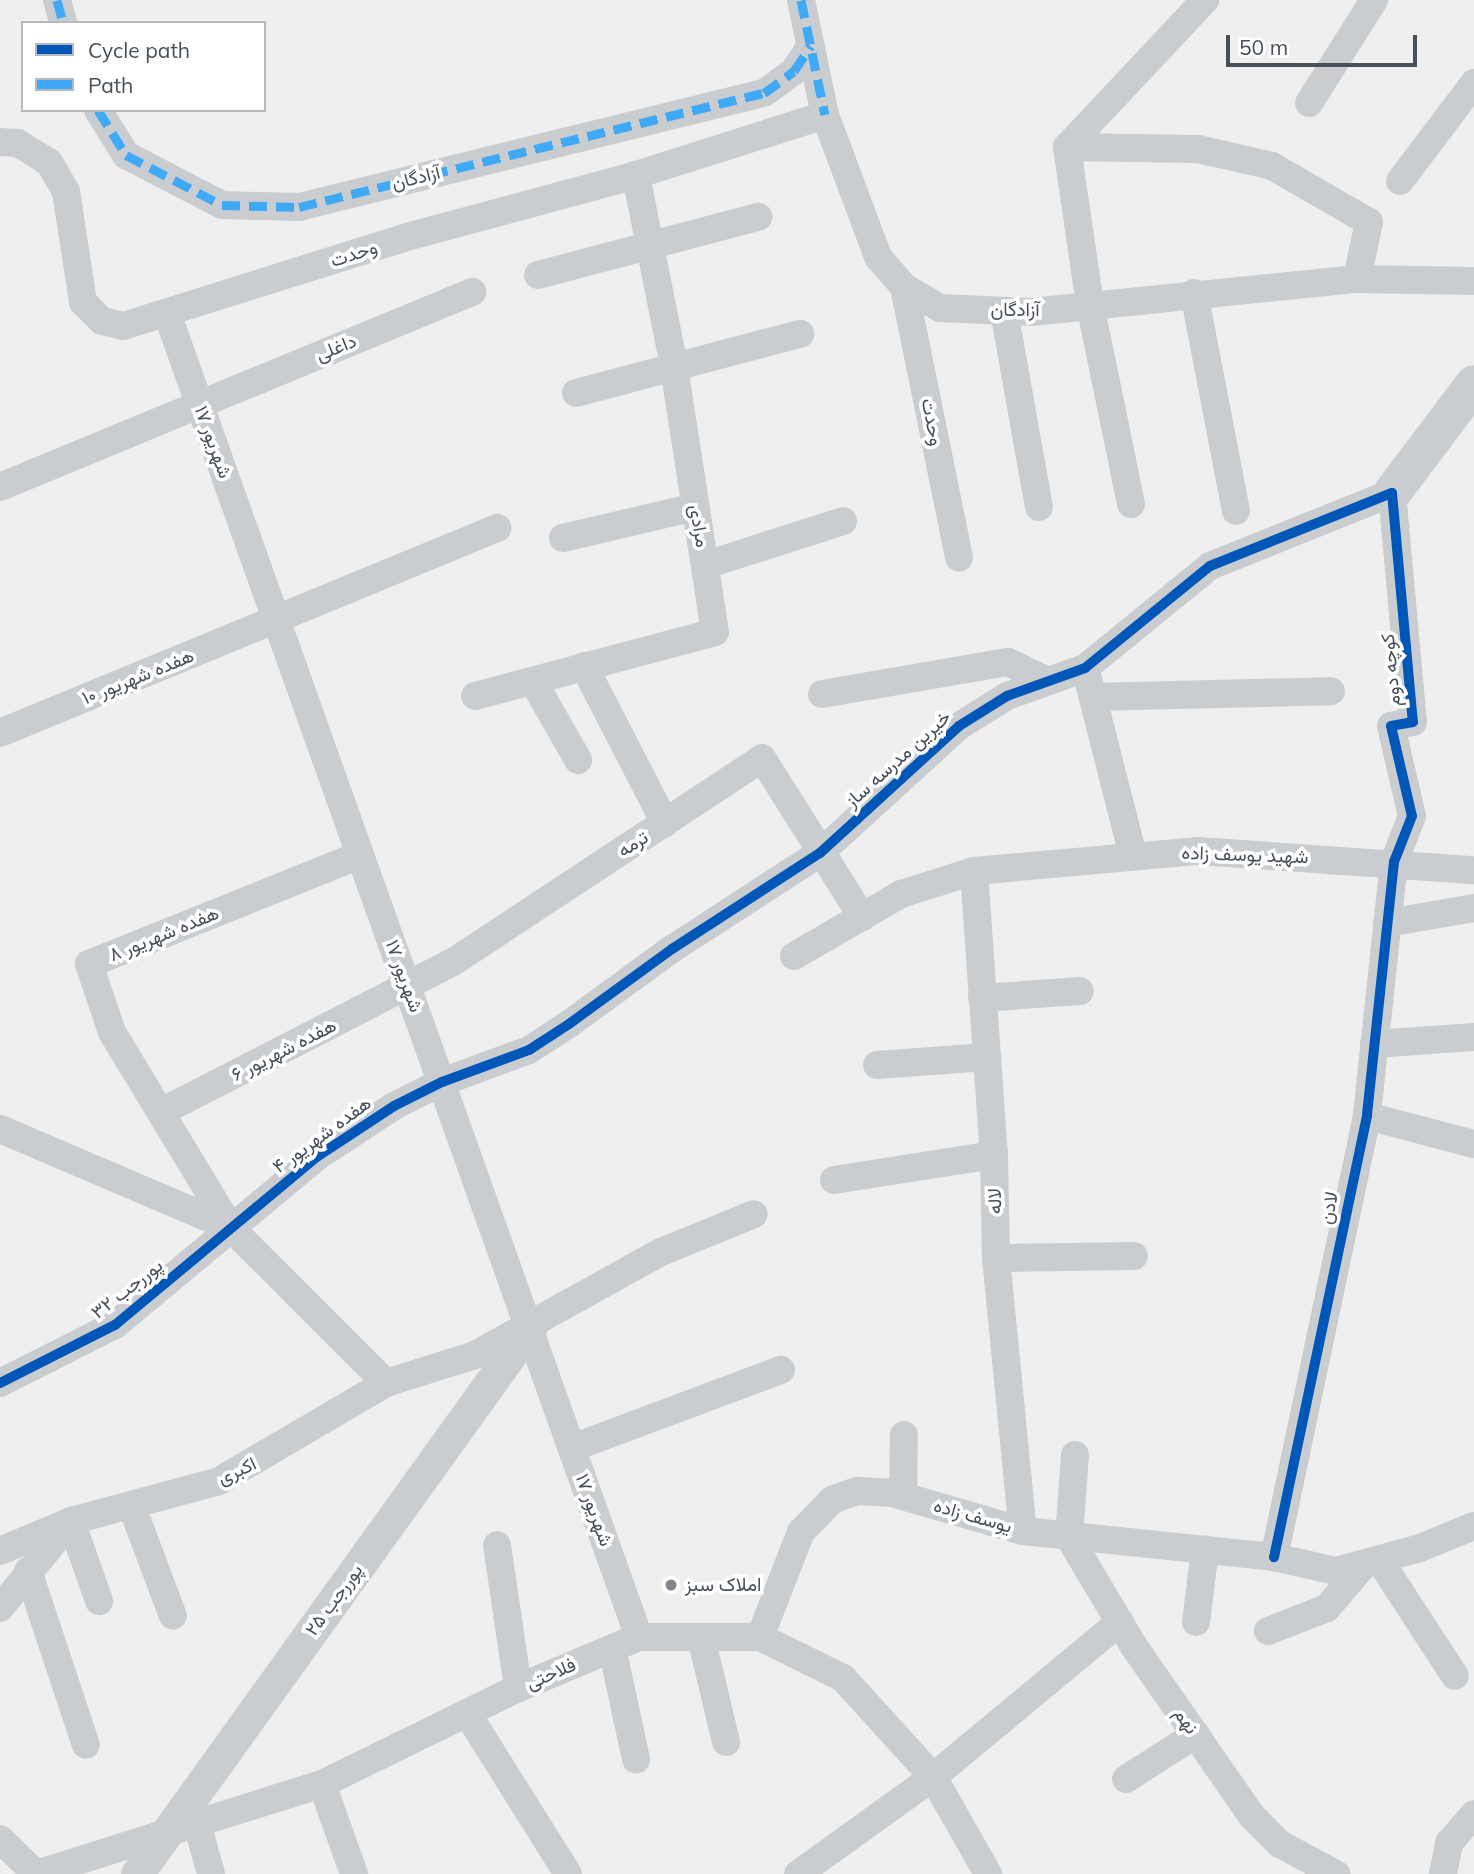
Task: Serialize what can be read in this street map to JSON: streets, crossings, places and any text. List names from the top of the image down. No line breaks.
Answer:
{"streets":{"main road":["خیرین مدرسه ساز"],"street":["آزادگان","وحدت","داغلی","۱۷ شهریور","مرادی","کوچه دوم","هفده شهریور ۱۰","ترمه","شهید یوسف زاده","هفده شهریور ۸","هفده شهریور ۶","هفده شهریور ۴","لاله","لادن","پوررجب ۳۲","اکبری","یوسف زاده","پوررجب ۲۵","فلاحتی","نهم"]},"crossings":[["آزادگان","وحدت"],["وحدت","۱۷ شهریور"],["وحدت","مرادی"],["داغلی","۱۷ شهریور"],["۱۷ شهریور","هفده شهریور ۱۰"],["۱۷ شهریور","خیرین مدرسه ساز"],["۱۷ شهریور","ترمه"],["۱۷ شهریور","هفده شهریور ۸"],["۱۷ شهریور","هفده شهریور ۶"],["۱۷ شهریور","هفده شهریور ۴"],["۱۷ شهریور","اکبری"],["۱۷ شهریور","پوررجب ۲۵"],["۱۷ شهریور","فلاحتی"],["کوچه دوم","خیرین مدرسه ساز"],["کوچه دوم","شهید یوسف زاده"],["کوچه دوم","لادن"],["خیرین مدرسه ساز","ترمه"],["خیرین مدرسه ساز","هفده شهریور ۴"],["ترمه","هفده شهریور ۶"],["شهید یوسف زاده","لاله"],["شهید یوسف زاده","لادن"],["هفده شهریور ۸","هفده شهریور ۶"],["هفده شهریور ۸","هفده شهریور ۴"],["هفده شهریور ۸","پوررجب ۳۲"],["هفده شهریور ۴","پوررجب ۳۲"],["لاله","یوسف زاده"],["لادن","یوسف زاده"],["اکبری","پوررجب ۲۵"],["یوسف زاده","فلاحتی"],["یوسف زاده","نهم"],["پوررجب ۲۵","فلاحتی"]],"places":["املاک سبز"],"legend":["Cycle path","Path"],"scale_bar":"50 m"}
